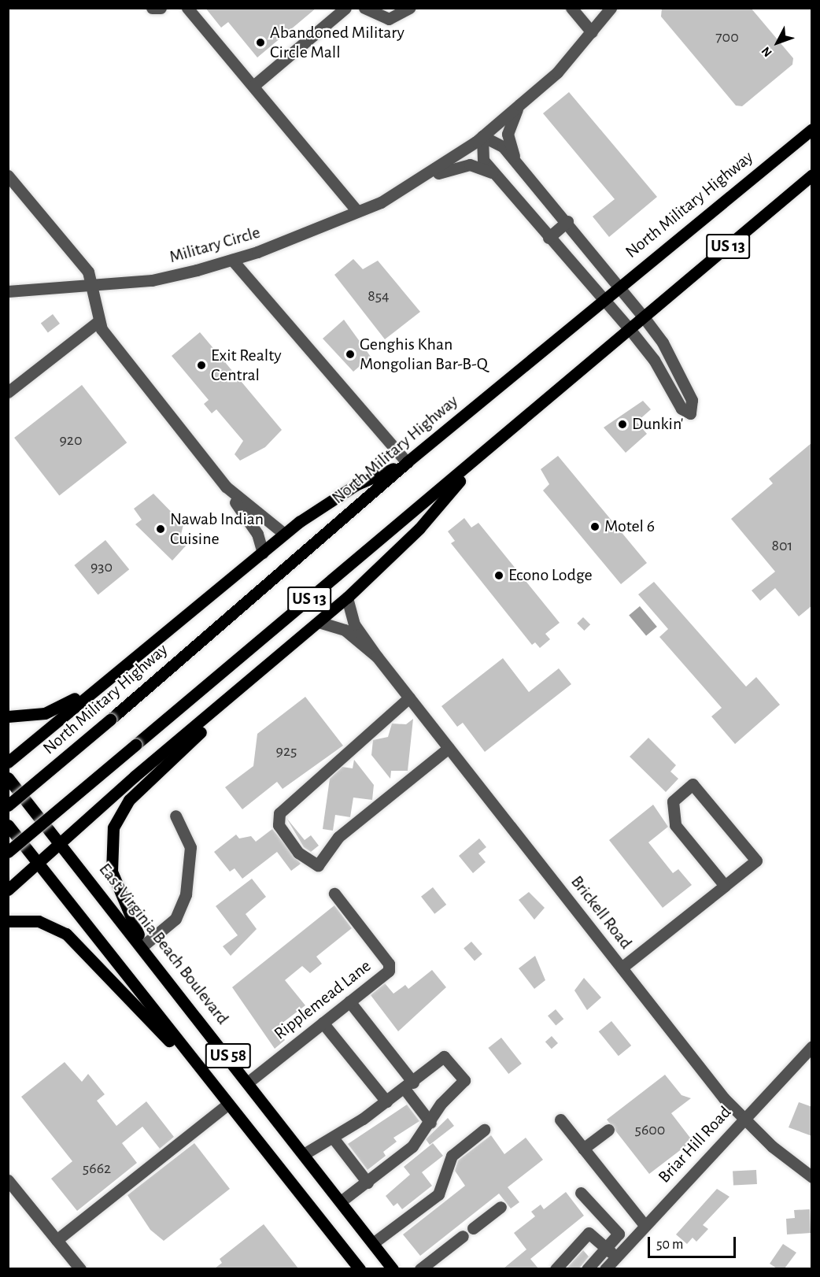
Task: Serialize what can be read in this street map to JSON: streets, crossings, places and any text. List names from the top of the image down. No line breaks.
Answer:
{"streets":{"main road":["North Military Highway","US 13","East Virginia Beach Boulevard","US 58"],"street":["Military Circle","Brickell Road","Ripplemead Lane","Briar Hill Road"]},"crossings":[["North Military Highway","Military Circle"],["Military Circle","US 13"],["Brickell Road","Briar Hill Road"],["East Virginia Beach Boulevard","Ripplemead Lane"]],"places":["Abandoned Military Circle Mall","Genghis Khan Mongolian Bar-B-Q","Exit Realty Central","Dunkin'","Motel 6","Nawab Indian Cuisine","Econo Lodge"],"house_numbers":["700","854","920","801","930","925","5600","5662"],"scale_bar":"50 m","north":"bottom left"}
